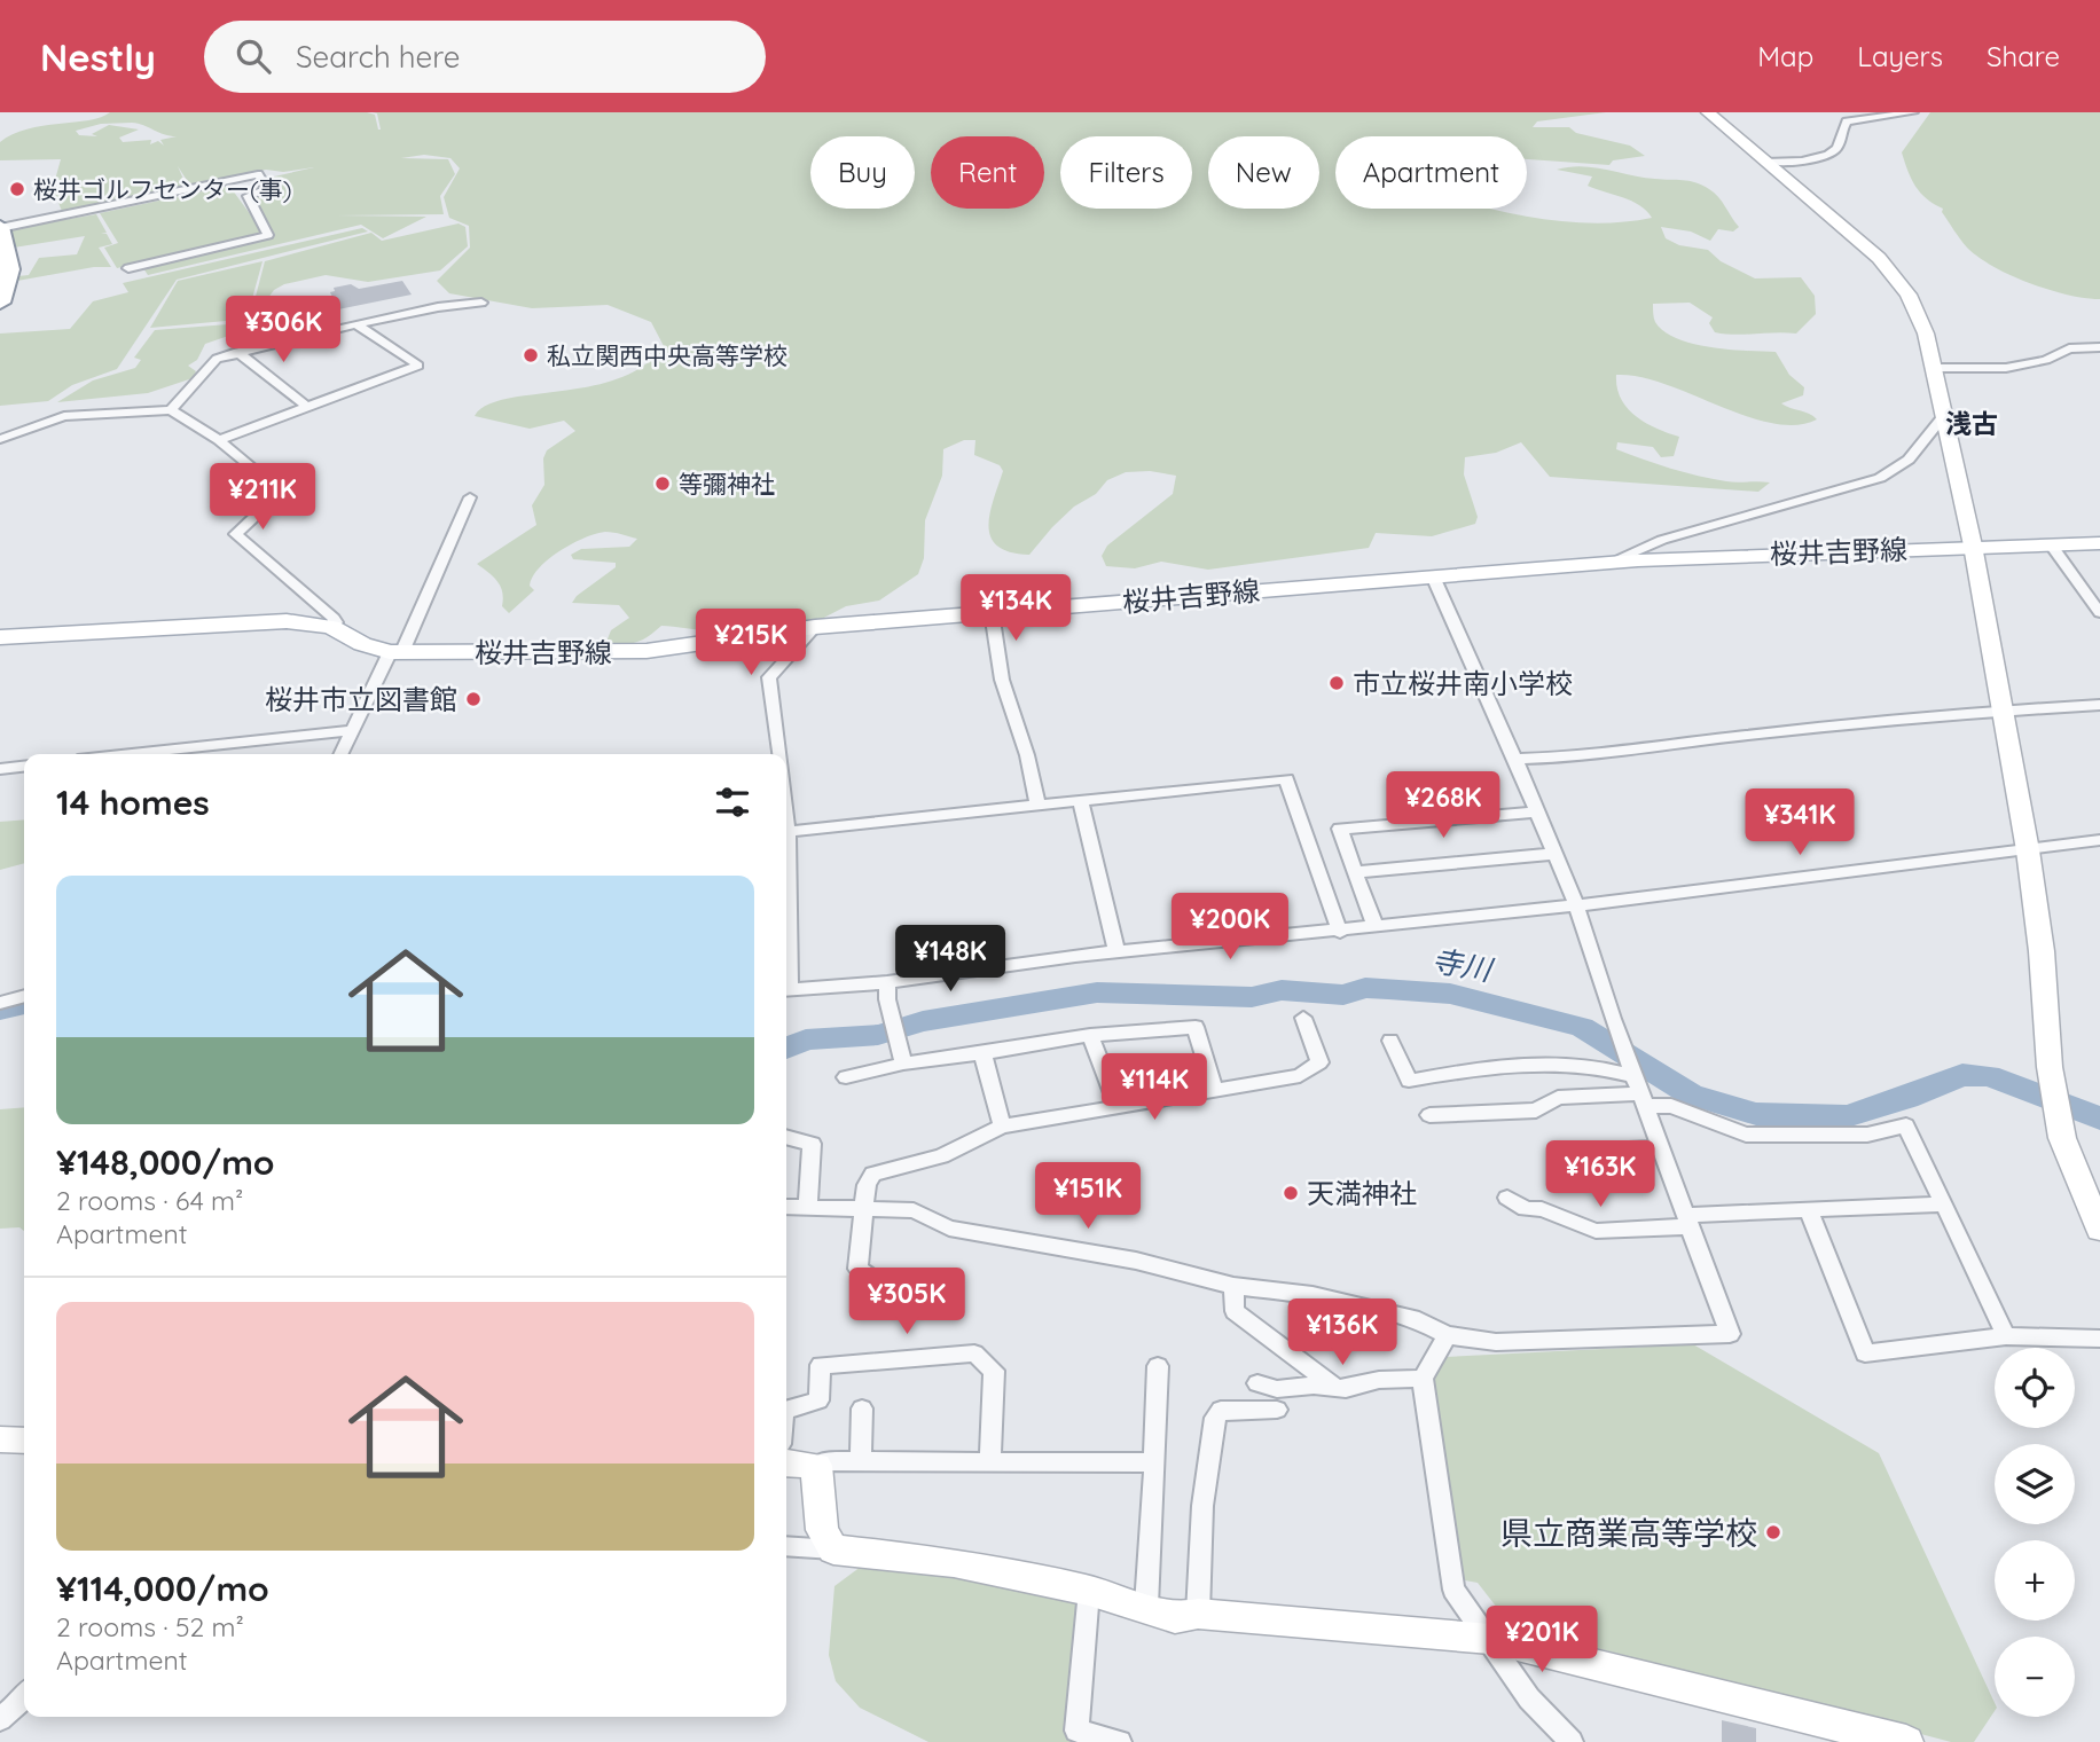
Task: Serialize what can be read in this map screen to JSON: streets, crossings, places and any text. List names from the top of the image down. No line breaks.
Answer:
{"streets":{"main road":["桜井吉野線"]},"districts":["浅古"],"water":["寺川"],"places":["桜井ゴルフセンター(事)","私立関西中央高等学校","等彌神社","市立桜井南小学校","桜井市立図書館","天満神社","県立商業高等学校"],"page":{"header":"Nestly","search":"Search here","nav":["Map","Layers","Share"],"chip":["Buy","Rent","Filters","New","Apartment"],"price":["¥306K","¥211K","¥134K","¥215K","¥268K","¥341K","¥200K","¥148K","¥114K","¥163K","¥151K","¥305K","¥136K","¥201K"],"heading":"14 homes","list":[{"name":"¥148,000/mo","note":"2 rooms · 64 m² · Apartment"},{"name":"¥114,000/mo","note":"2 rooms · 52 m² · Apartment"}],"map_buttons":["+","−"]}}
